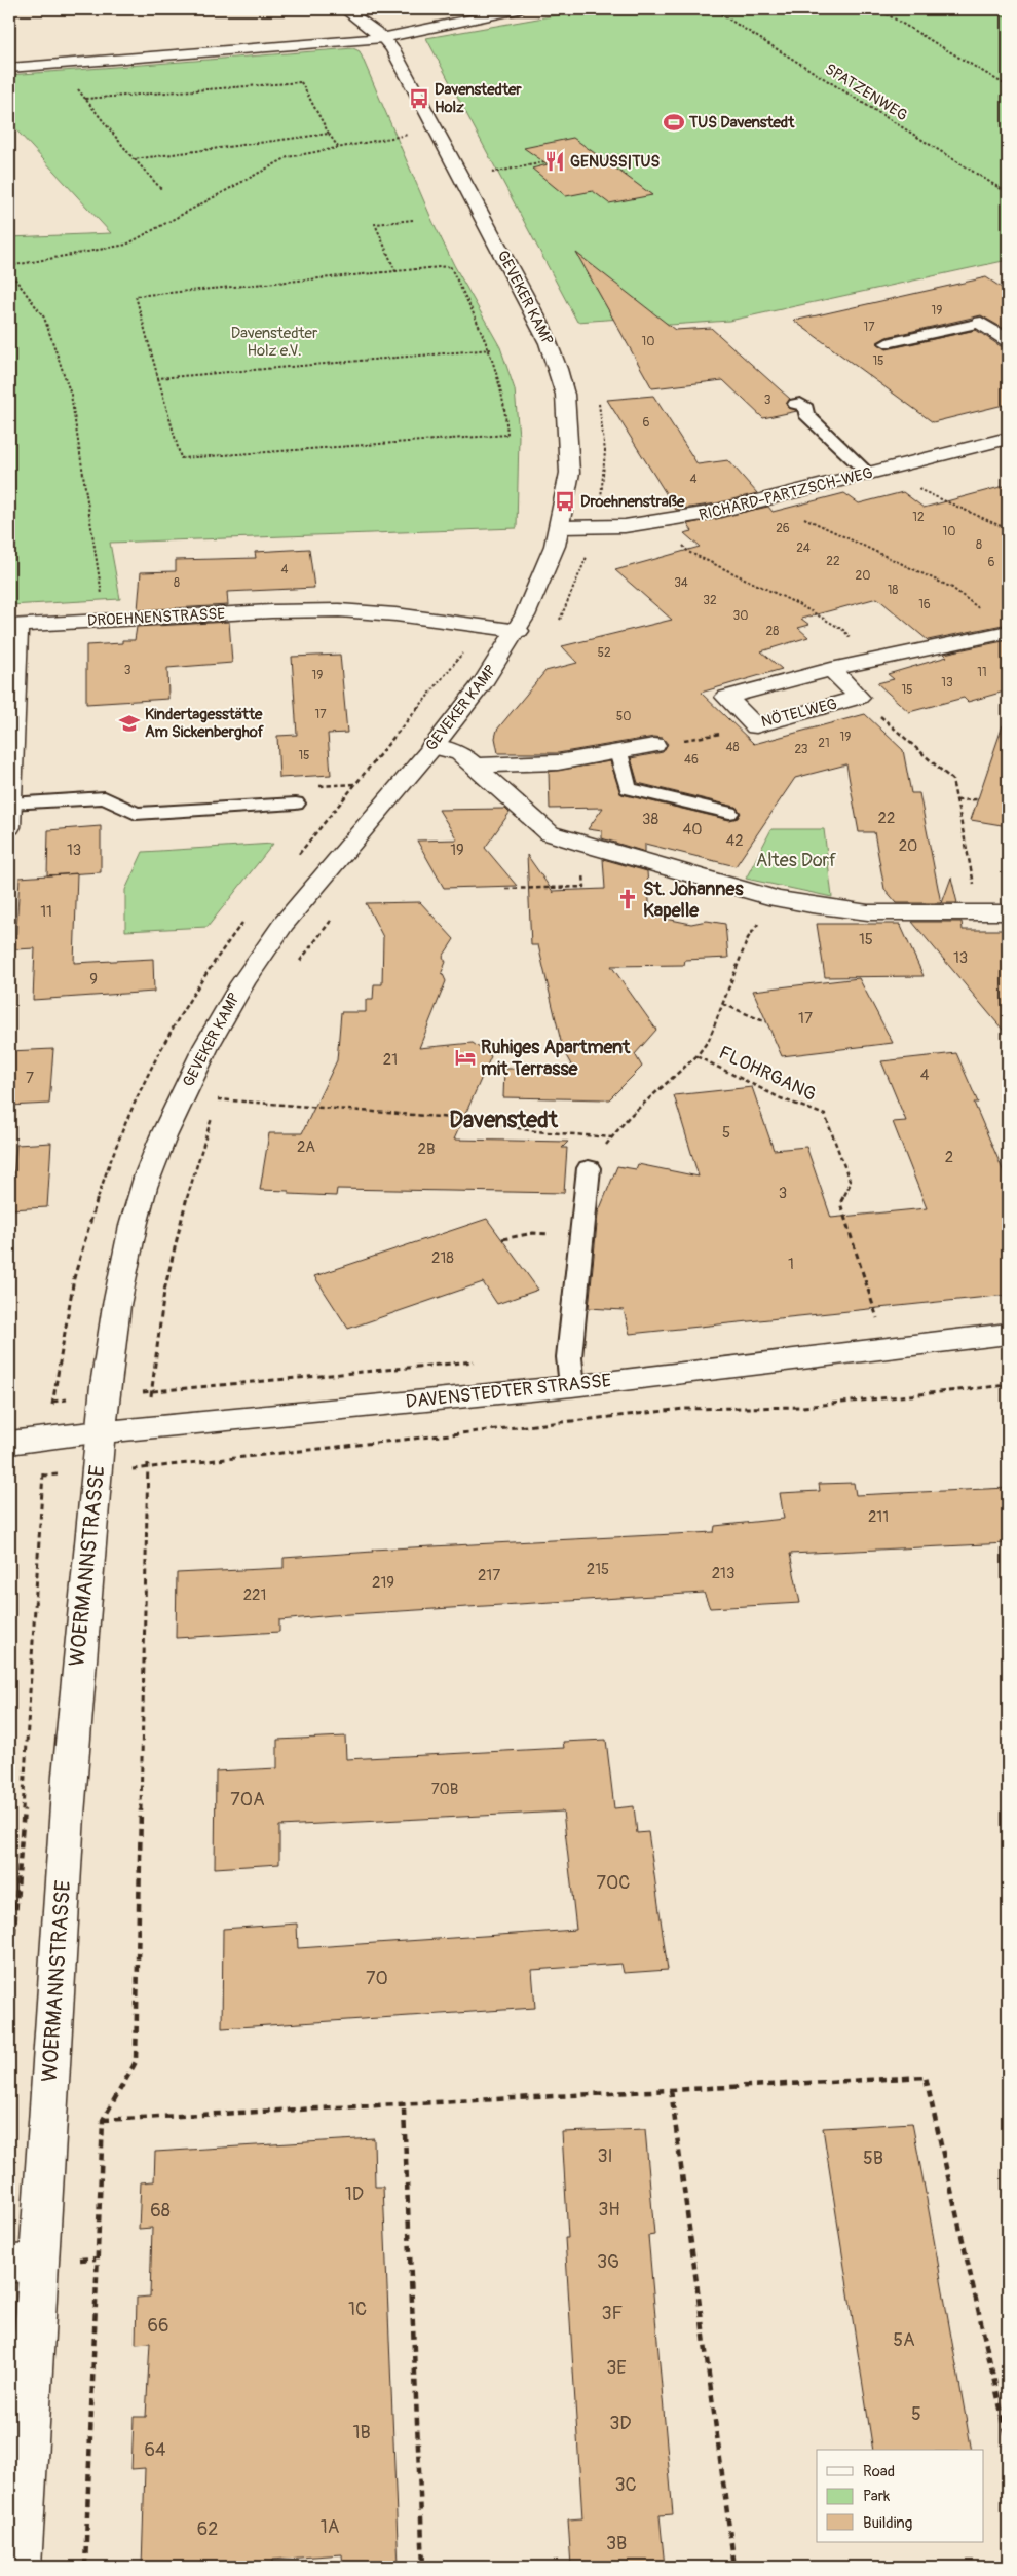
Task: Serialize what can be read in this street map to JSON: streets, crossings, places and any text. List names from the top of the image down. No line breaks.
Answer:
{"streets":{"street":["GEVEKER KAMP","RICHARD-PARTZSCH-WEG","DROEHNENSTRASSE","NÖTELWEG","DAVENSTEDTER STRASSE","WOERMANNSTRASSE"],"path":["SPATZENWEG","FLOHRGANG"]},"crossings":[["GEVEKER KAMP","RICHARD-PARTZSCH-WEG"],["GEVEKER KAMP","DROEHNENSTRASSE"],["GEVEKER KAMP","WOERMANNSTRASSE"],["DAVENSTEDTER STRASSE","WOERMANNSTRASSE"]],"districts":["Davenstedt"],"parks":["Davenstedter Holz e.V.","Altes Dorf"],"places":{"bus stop":["Davenstedter Holz","Droehnenstraße"],"sports":["TUS Davenstedt"],"restaurant":["GENUSS|TUS"],"school or university":["Kindertagesstätte Am Sickenberghof"],"church":["St. Johannes Kapelle"],"hotel":["Ruhiges Apartment mit Terrasse"]},"house_numbers":["19","17","10","15","3","6","4","12","26","10","8","24","22","6","4","20","8","34","18","32","16","30","28","52","3","11","19","13","15","17","50","19","21","48","23","15","46","22","38","40","42","20","13","19","11","15","13","9","17","21","4","7","5","2A","2B","2","3","218","1","211","215","213","217","219","221","70B","70A","70C","70","3I","5B","1D","3H","68","3G","1C","3F","66","5A","3E","5","3D","1B","64","3C","1A","62","3B"],"legend":["Road","Park","Building"]}
